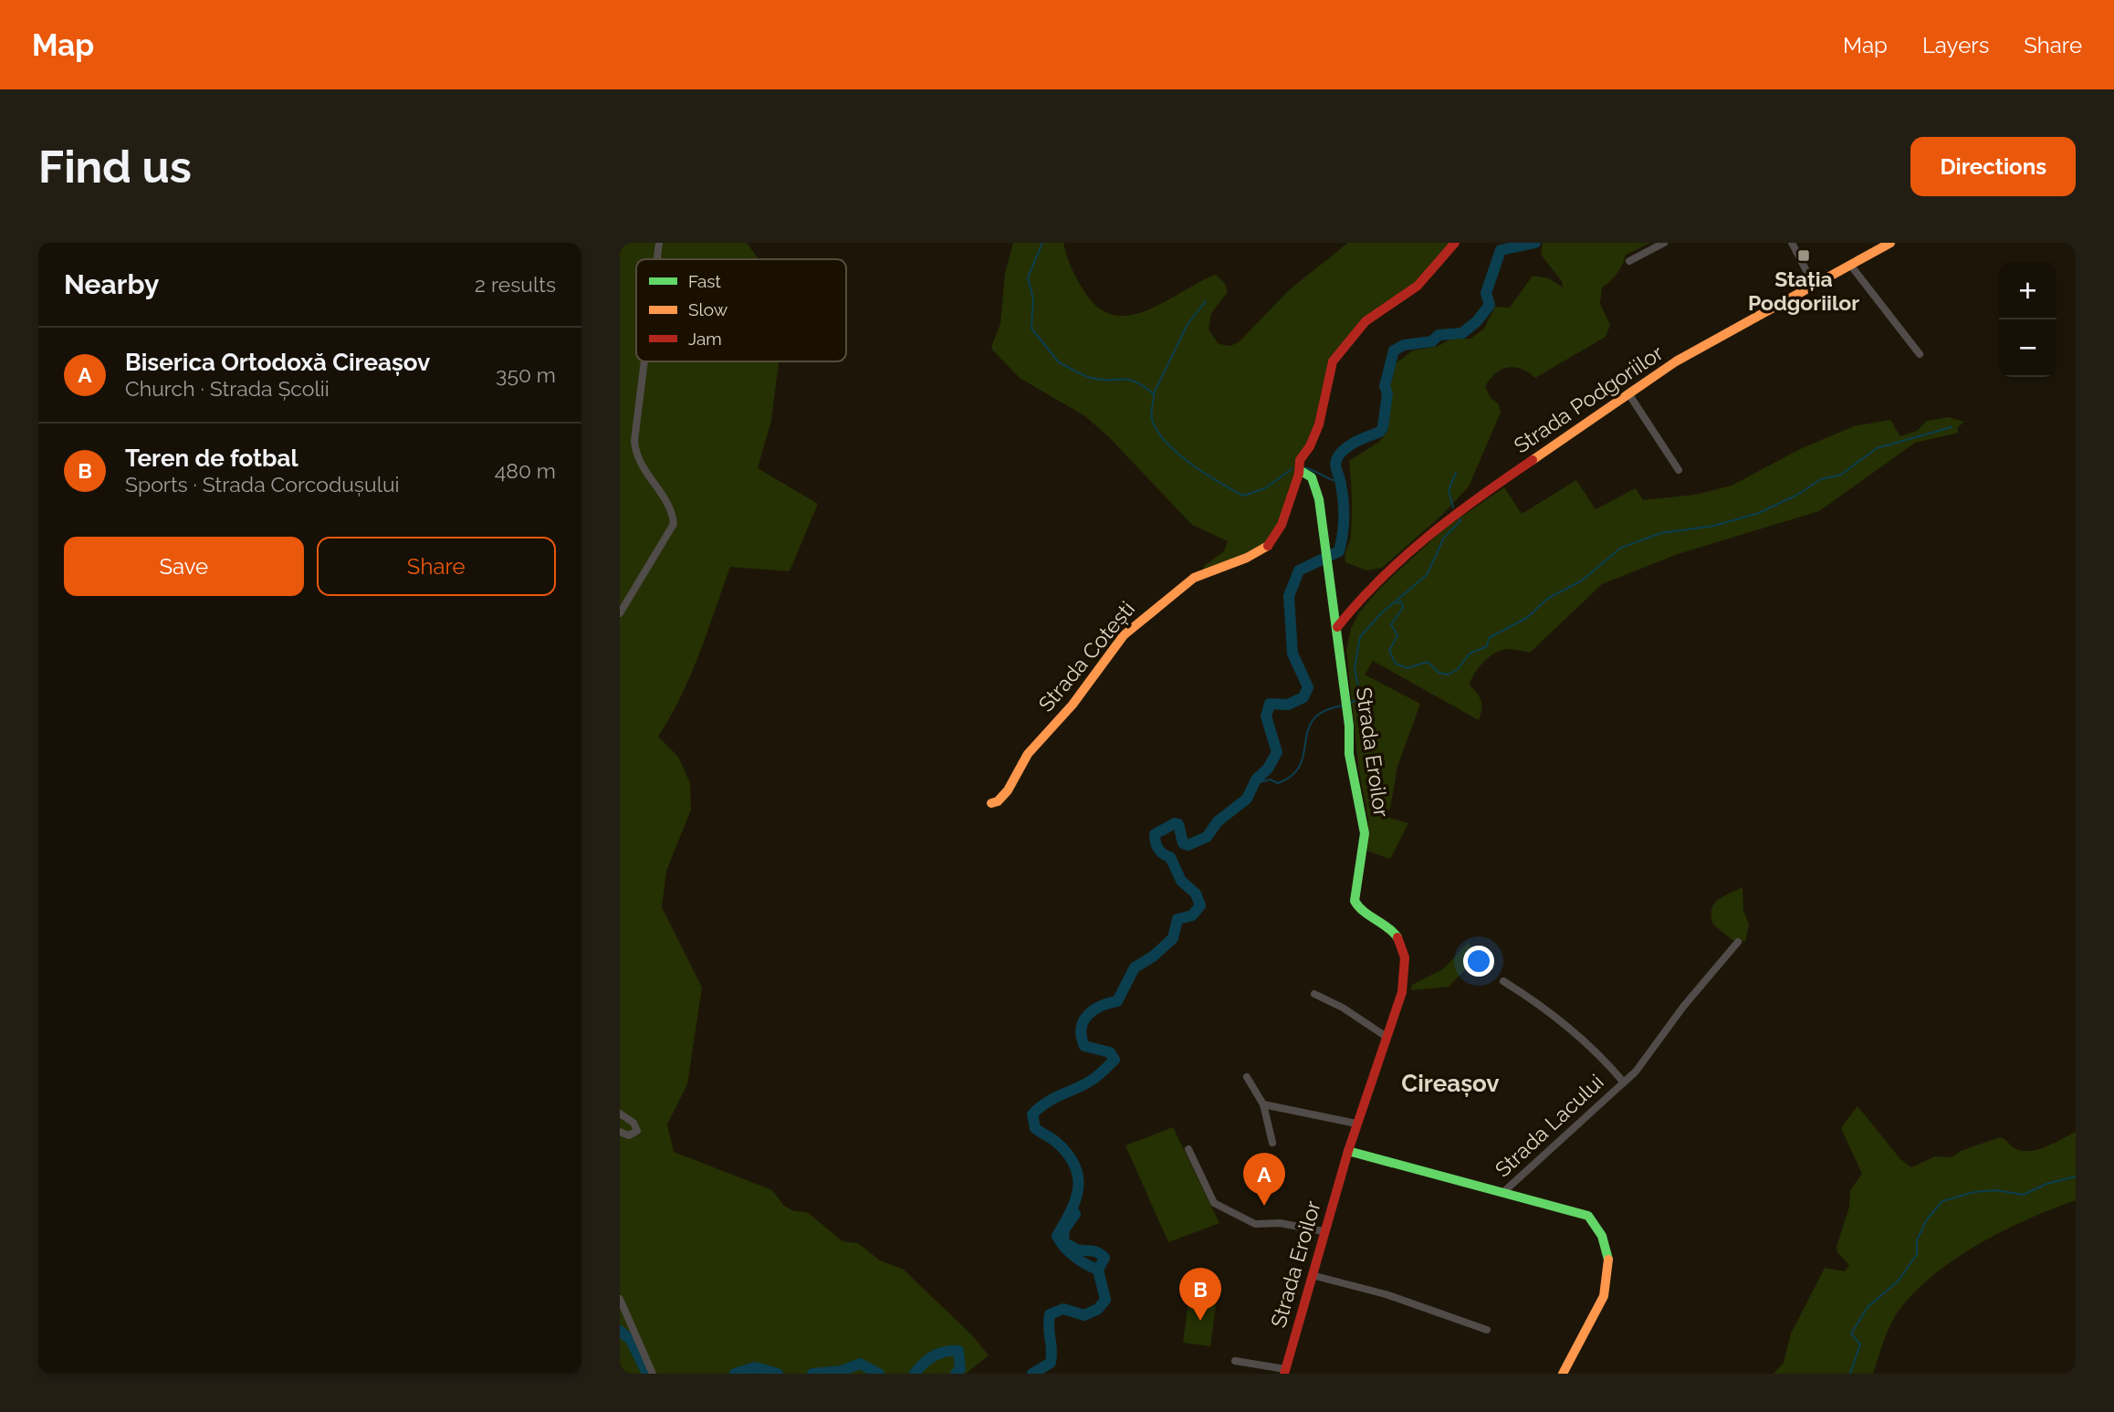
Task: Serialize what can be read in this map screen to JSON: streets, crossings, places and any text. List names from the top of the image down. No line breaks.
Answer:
{"streets":{"street":["Strada Podgoriilor","Strada Cotești","Strada Eroilor","Strada Lacului"]},"crossings":[["Strada Podgoriilor","Strada Eroilor"],["Strada Cotești","Strada Eroilor"]],"districts":["Cireașov"],"places":{"transit":["Stația Podgoriilor"]},"legend":["Fast","Slow","Jam"],"page":{"header":"Map","nav":["Map","Layers","Share"],"buttons":["Directions",["Save","Share"]],"title":"Find us","heading":["Nearby","2 results"],"map_buttons":["+","−"],"list":[{"mark":"A","name":"Biserica Ortodoxă Cireașov","note":"Church · Strada Școlii","value":"350 m"},{"mark":"B","name":"Teren de fotbal","note":"Sports · Strada Corcodușului","value":"480 m"}],"pins":["A","B"]}}
